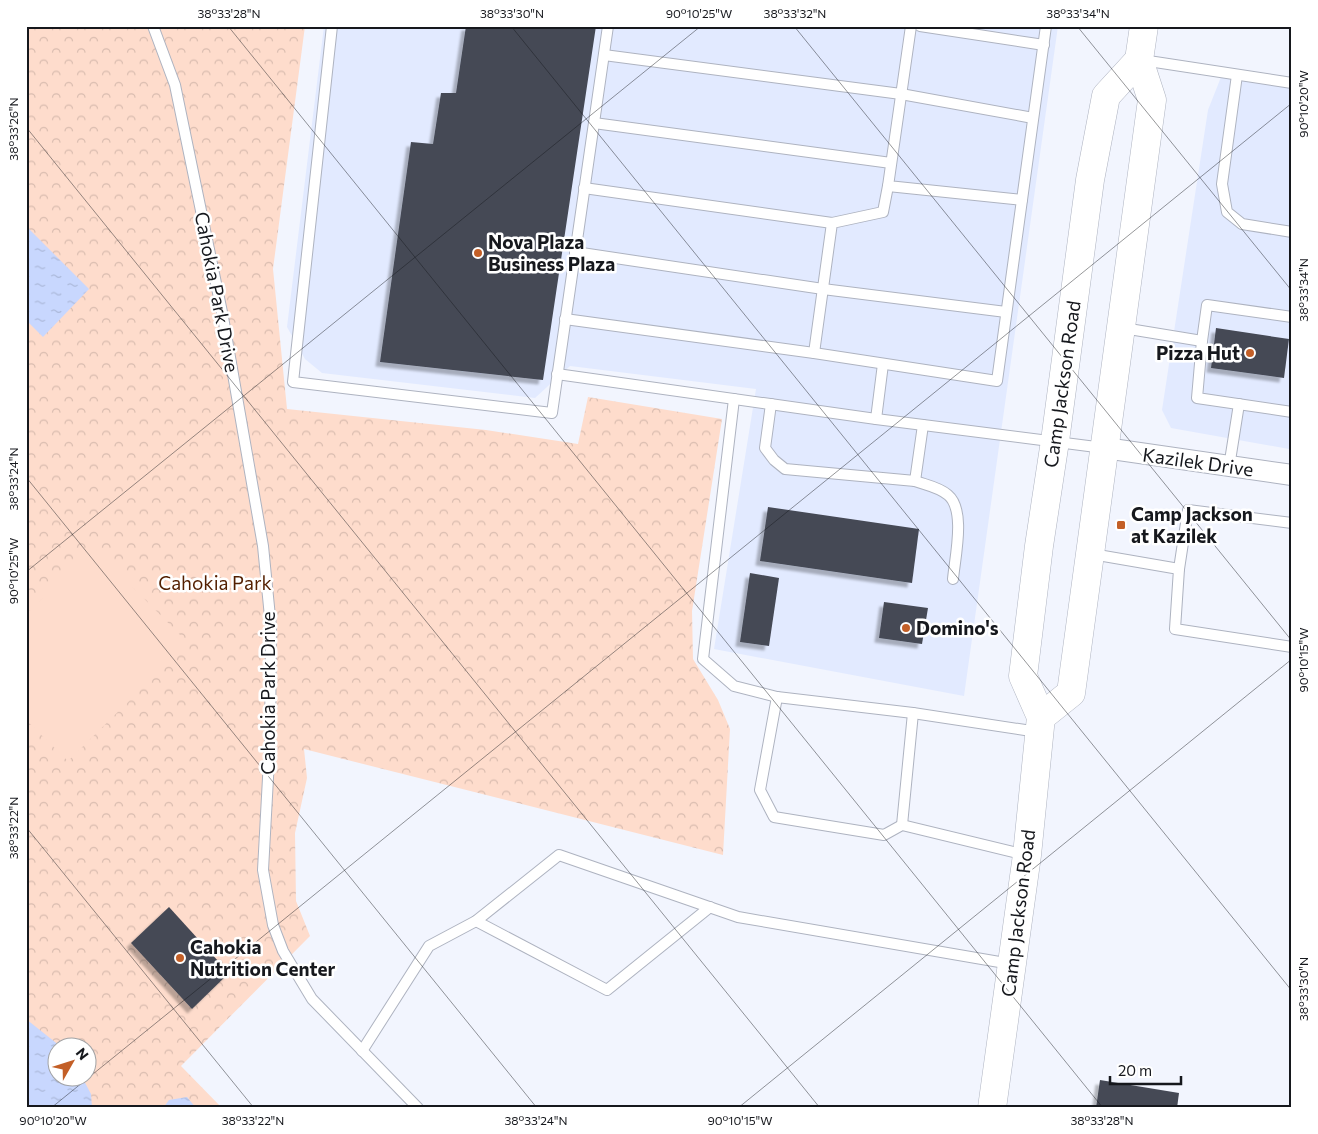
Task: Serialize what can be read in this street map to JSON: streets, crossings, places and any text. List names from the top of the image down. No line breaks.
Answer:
{"streets":{"main road":["Camp Jackson Road"],"street":["Kazilek Drive"],"lane":["Cahokia Park Drive"]},"parks":["Cahokia Park"],"places":{"other":["Nova Plaza Business Plaza","Pizza Hut","Domino's","Cahokia Nutrition Center"],"transit":["Camp Jackson at Kazilek"]},"scale_bar":"20 m","north":"top right","coordinates":["38°33'28\"N","38°33'30\"N","90°10'25\"W","38°33'32\"N","38°33'34\"N","90°10'20\"W","38°33'26\"N","38°33'24\"N","90°10'15\"W","38°33'22\"N"]}
